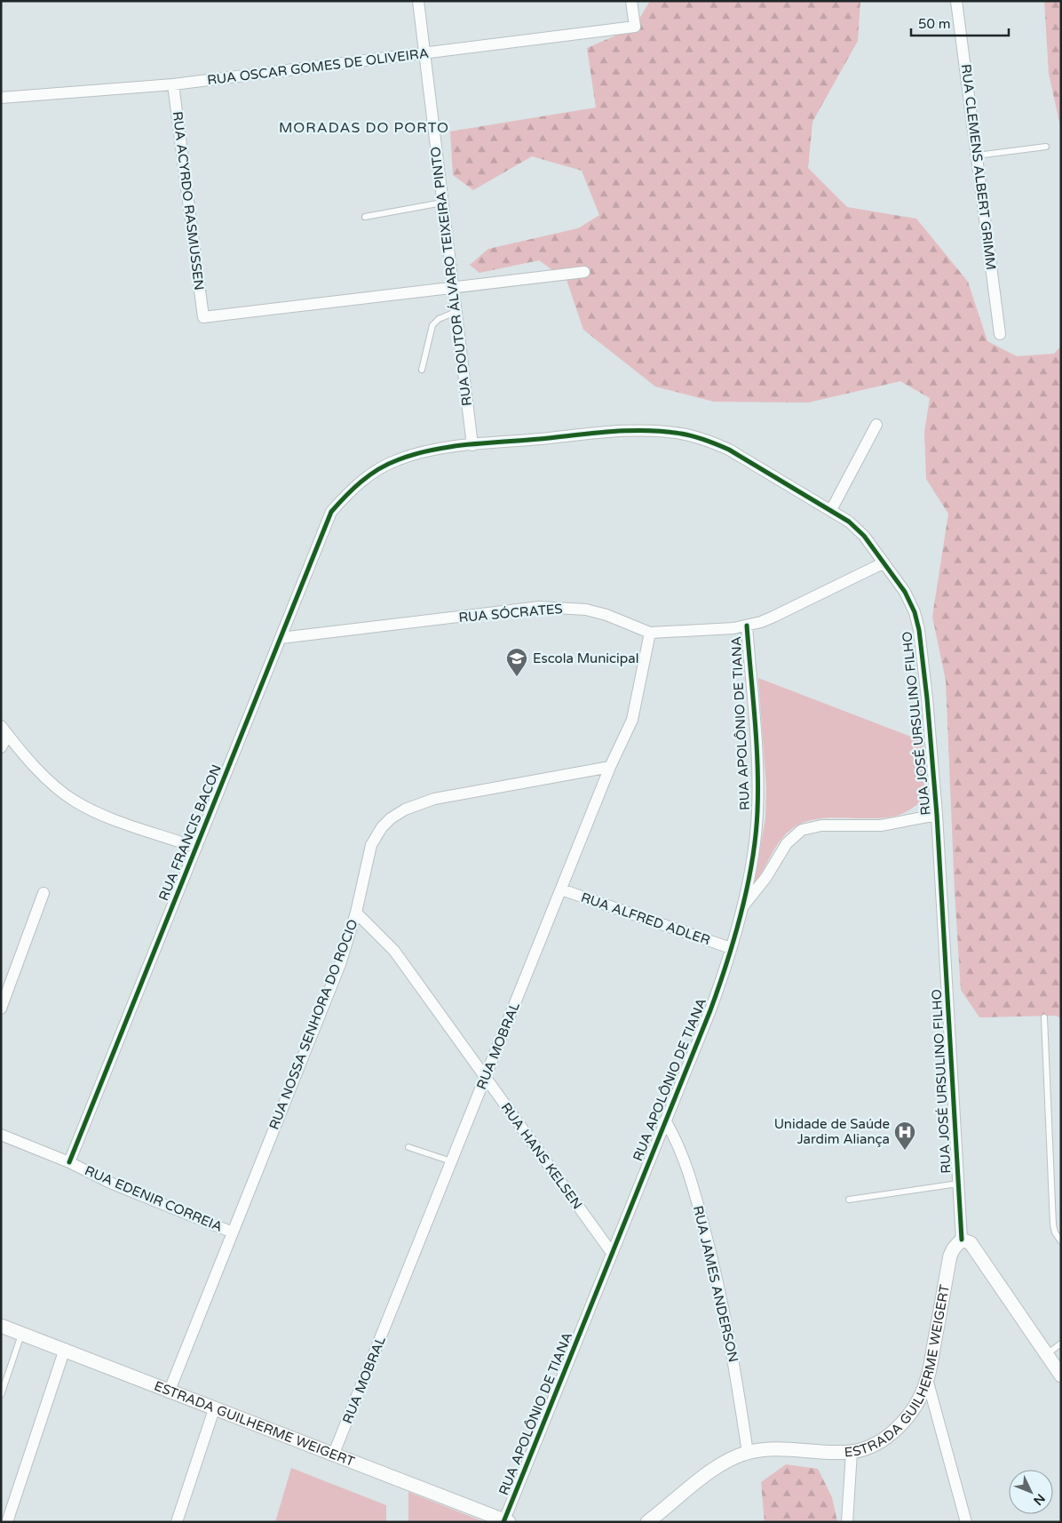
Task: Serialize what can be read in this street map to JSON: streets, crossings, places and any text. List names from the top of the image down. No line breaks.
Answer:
{"streets":{"street":["RUA OSCAR GOMES DE OLIVEIRA","RUA CLEMENS ALBERT GRIMM","RUA ACYRDO RASMUSSEN","RUA DOUTOR ÁLVARO TEIXEIRA PINTO","RUA SÓCRATES","RUA APOLÔNIO DE TIANA","RUA JOSÉ URSULINO FILHO","RUA FRANCIS BACON","RUA ALFRED ADLER","RUA NOSSA SENHORA DO ROCIO","RUA MOBRAL","RUA HANS KELSEN","RUA EDENIR CORREIA","RUA JAMES ANDERSON","ESTRADA GUILHERME WEIGERT"]},"crossings":[["RUA OSCAR GOMES DE OLIVEIRA","RUA ACYRDO RASMUSSEN"],["RUA OSCAR GOMES DE OLIVEIRA","RUA DOUTOR ÁLVARO TEIXEIRA PINTO"],["RUA ACYRDO RASMUSSEN","RUA DOUTOR ÁLVARO TEIXEIRA PINTO"],["RUA DOUTOR ÁLVARO TEIXEIRA PINTO","RUA JOSÉ URSULINO FILHO"],["RUA SÓCRATES","RUA APOLÔNIO DE TIANA"],["RUA SÓCRATES","RUA JOSÉ URSULINO FILHO"],["RUA SÓCRATES","RUA FRANCIS BACON"],["RUA SÓCRATES","RUA MOBRAL"],["RUA APOLÔNIO DE TIANA","RUA ALFRED ADLER"],["RUA APOLÔNIO DE TIANA","RUA HANS KELSEN"],["RUA APOLÔNIO DE TIANA","RUA JAMES ANDERSON"],["RUA APOLÔNIO DE TIANA","ESTRADA GUILHERME WEIGERT"],["RUA JOSÉ URSULINO FILHO","RUA FRANCIS BACON"],["RUA JOSÉ URSULINO FILHO","ESTRADA GUILHERME WEIGERT"],["RUA FRANCIS BACON","RUA EDENIR CORREIA"],["RUA ALFRED ADLER","RUA MOBRAL"],["RUA NOSSA SENHORA DO ROCIO","RUA MOBRAL"],["RUA NOSSA SENHORA DO ROCIO","RUA HANS KELSEN"],["RUA NOSSA SENHORA DO ROCIO","RUA EDENIR CORREIA"],["RUA NOSSA SENHORA DO ROCIO","ESTRADA GUILHERME WEIGERT"],["RUA MOBRAL","RUA HANS KELSEN"],["RUA MOBRAL","ESTRADA GUILHERME WEIGERT"],["RUA JAMES ANDERSON","ESTRADA GUILHERME WEIGERT"]],"districts":["MORADAS DO PORTO"],"places":{"school or university":["Escola Municipal"],"hospital":["Unidade de Saúde Jardim Aliança"]},"scale_bar":"50 m","north":"bottom right"}
